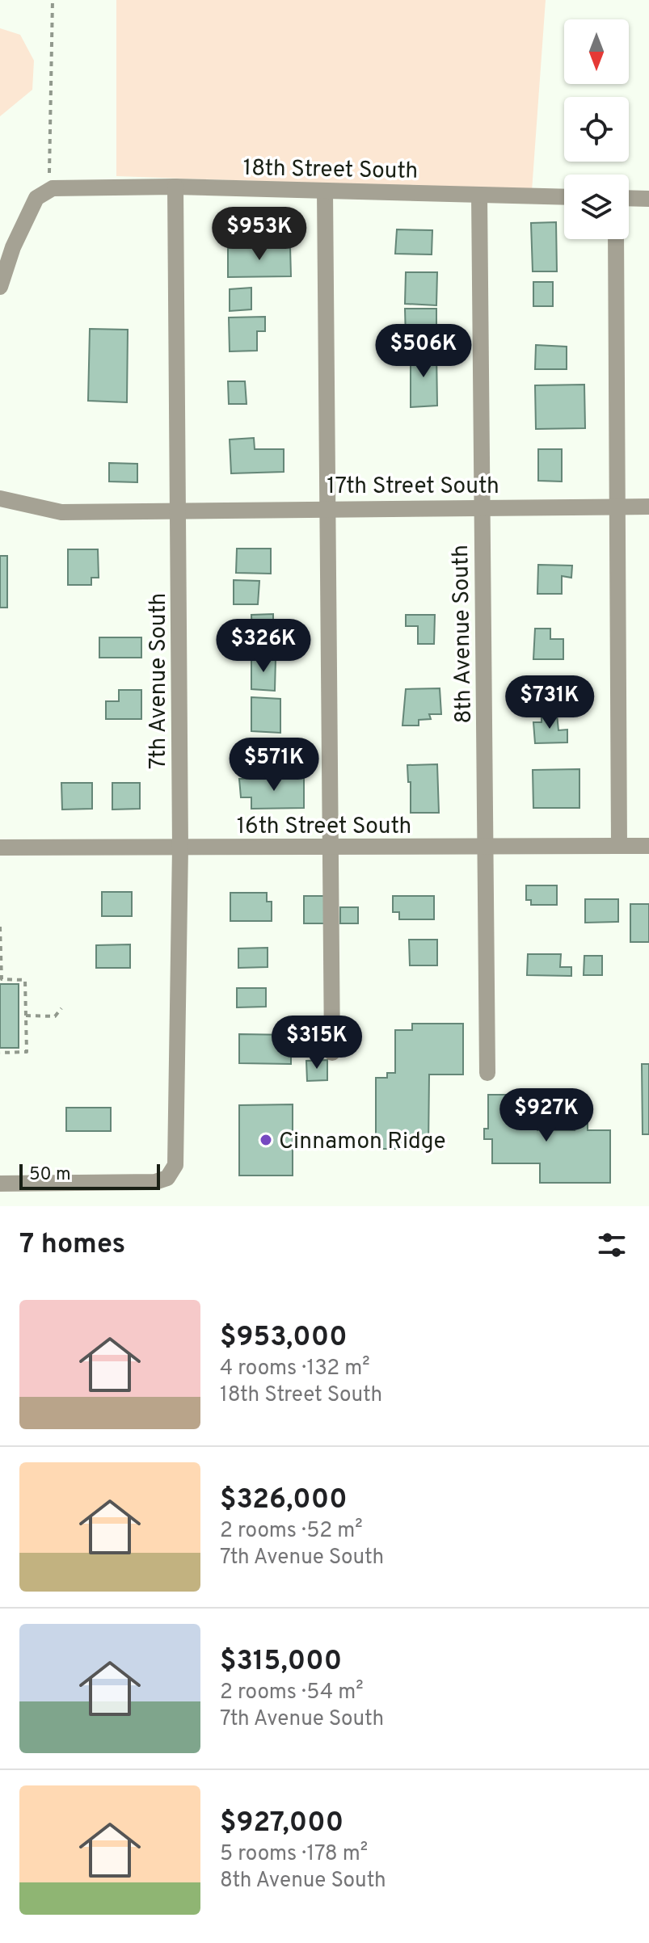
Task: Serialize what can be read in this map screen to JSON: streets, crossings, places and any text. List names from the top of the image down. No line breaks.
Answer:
{"streets":{"street":["18th Street South","17th Street South","8th Avenue South","7th Avenue South","16th Street South"]},"crossings":[["18th Street South","8th Avenue South"],["18th Street South","7th Avenue South"],["17th Street South","8th Avenue South"],["17th Street South","7th Avenue South"],["8th Avenue South","16th Street South"],["7th Avenue South","16th Street South"]],"places":["Cinnamon Ridge"],"scale_bar":"50 m","north":"bottom","page":{"price":["$953K","$506K","$326K","$731K","$571K","$315K","$927K"],"scale":"50 m","heading":"7 homes","list":[{"name":"$953,000","note":"4 rooms · 132 m² · 18th Street South"},{"name":"$326,000","note":"2 rooms · 52 m² · 7th Avenue South"},{"name":"$315,000","note":"2 rooms · 54 m² · 7th Avenue South"},{"name":"$927,000","note":"5 rooms · 178 m² · 8th Avenue South"}]}}
